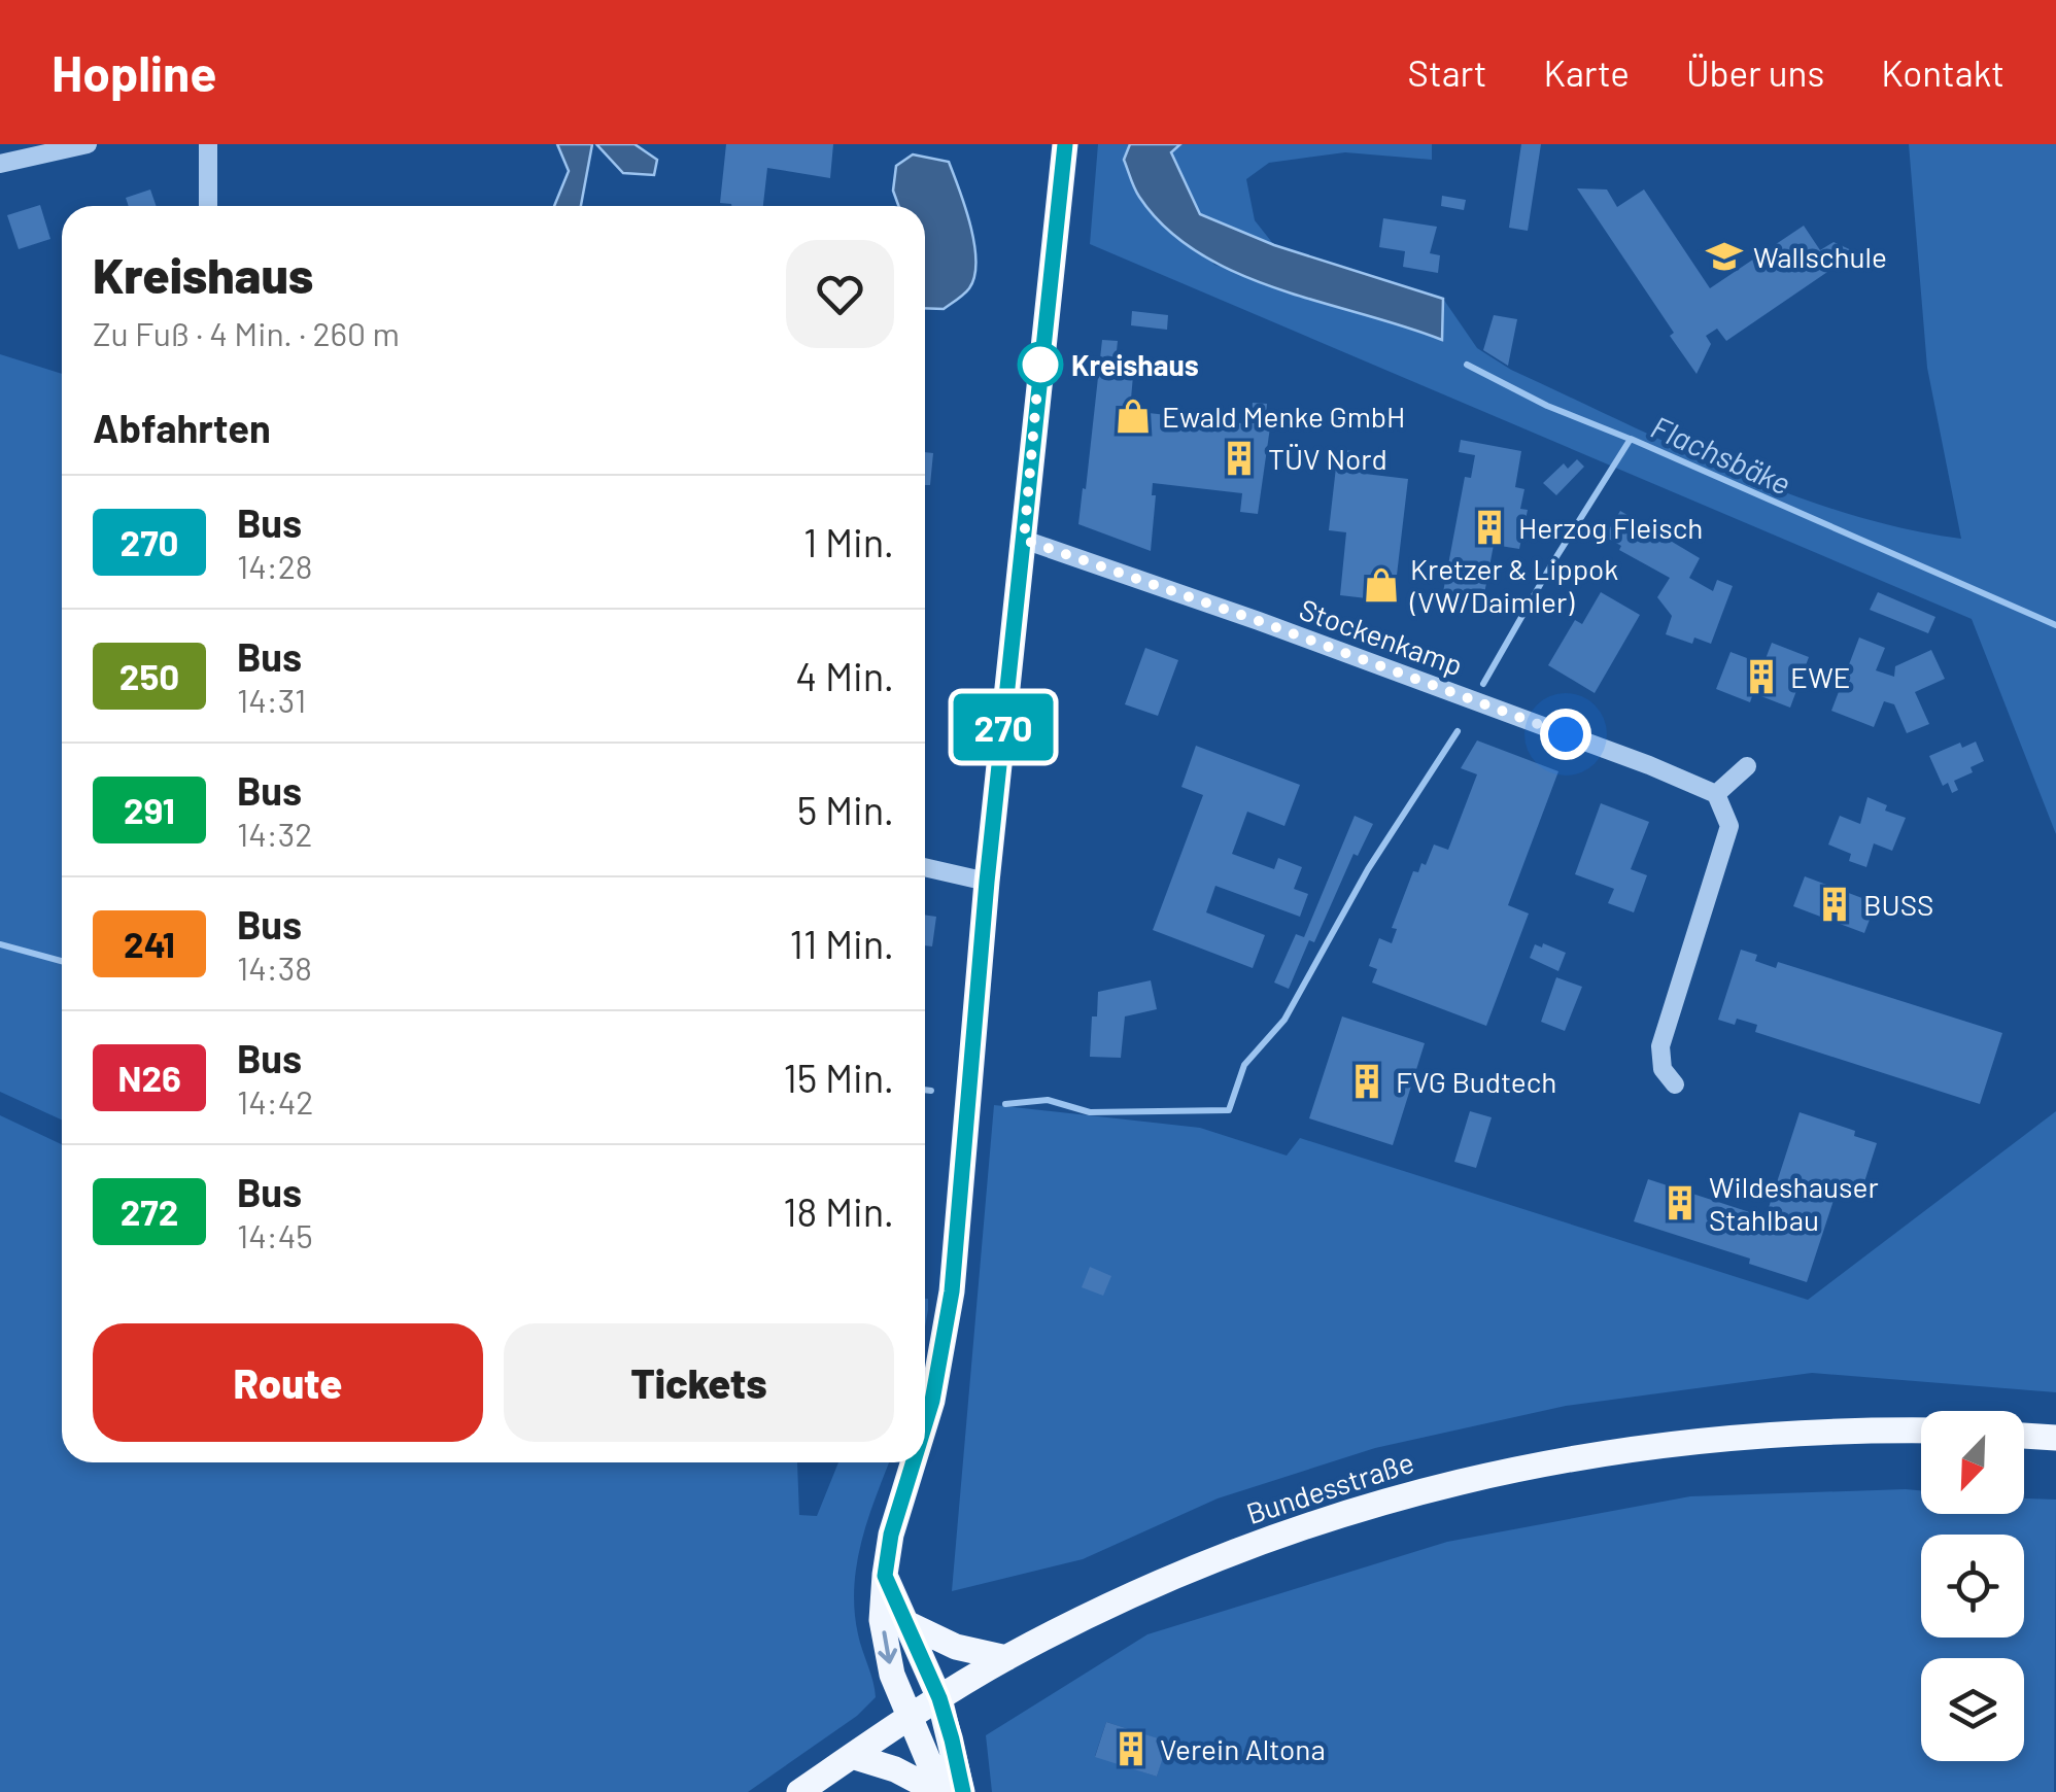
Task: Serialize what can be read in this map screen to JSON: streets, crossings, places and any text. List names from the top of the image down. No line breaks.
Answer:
{"streets":{"main road":["Bundesstraße"],"street":["Stockenkamp"]},"water":["Flachsbäke"],"places":{"school or university":["Wallschule"],"other":["Kreishaus"],"shop":["Ewald Menke GmbH","Kretzer & Lippok (VW/Daimler)"],"building":["TÜV Nord","Herzog Fleisch","EWE","BUSS","FVG Budtech","Wildeshauser Stahlbau","Verein Altona"]},"lines":["bus line 270"],"north":"bottom left","page":{"header":"Hopline","nav":["Start","Karte","Über uns","Kontakt"],"on_map":"270","heading":[["Kreishaus","Zu Fuß · 4 Min. · 260 m"],"Abfahrten"],"list":[{"mark":"270","name":"Bus","note":"14:28","value":"1 Min."},{"mark":"250","name":"Bus","note":"14:31","value":"4 Min."},{"mark":"291","name":"Bus","note":"14:32","value":"5 Min."},{"mark":"241","name":"Bus","note":"14:38","value":"11 Min."},{"mark":"N26","name":"Bus","note":"14:42","value":"15 Min."},{"mark":"272","name":"Bus","note":"14:45","value":"18 Min."}],"buttons":["Route","Tickets"]}}
